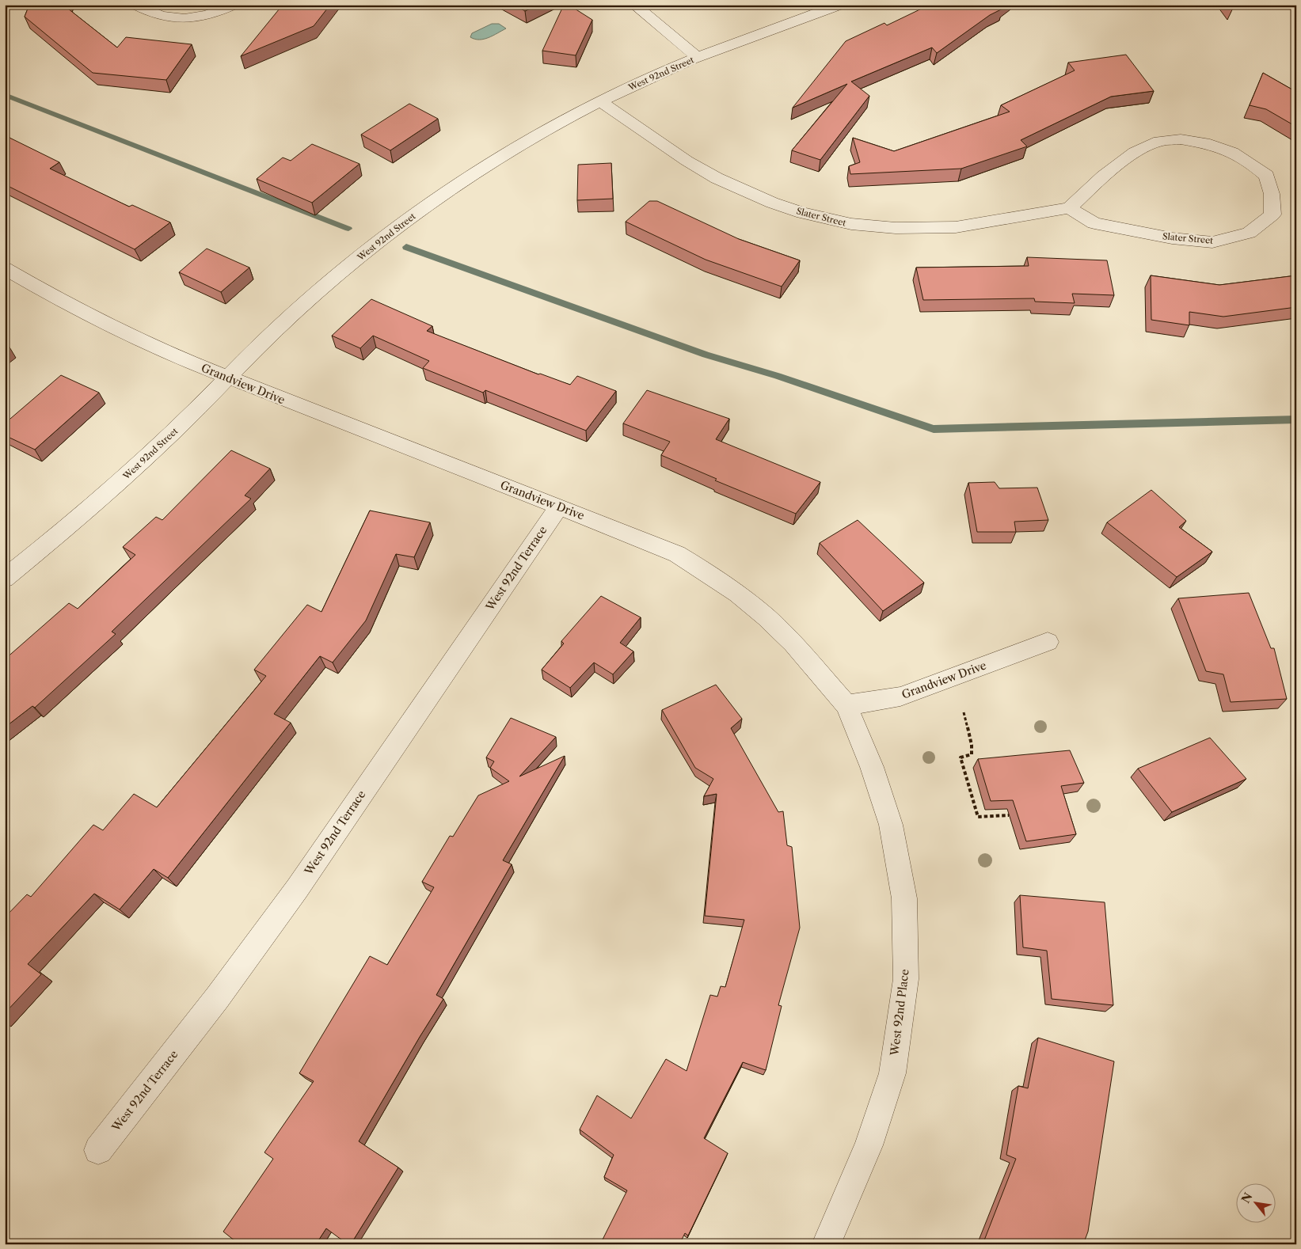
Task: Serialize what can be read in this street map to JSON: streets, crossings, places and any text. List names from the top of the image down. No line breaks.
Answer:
{"streets":{"street":["West 92nd Street","Slater Street","Grandview Drive","West 92nd Terrace","West 92nd Place"]},"crossings":[["West 92nd Street","Slater Street"],["West 92nd Street","Grandview Drive"],["Grandview Drive","West 92nd Terrace"],["Grandview Drive","West 92nd Place"]],"north":"top left"}
